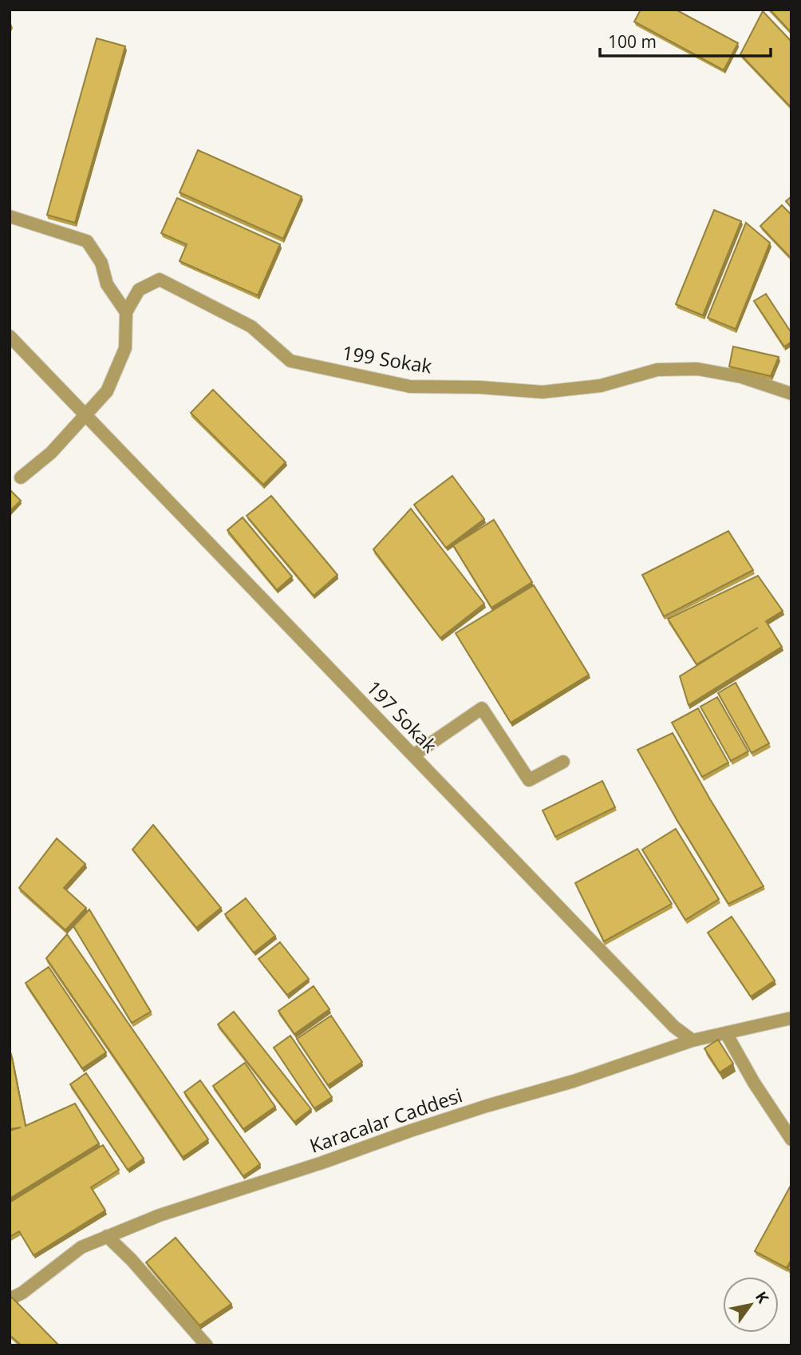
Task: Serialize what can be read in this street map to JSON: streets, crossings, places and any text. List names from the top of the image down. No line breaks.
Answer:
{"streets":{"street":["199 Sokak","197 Sokak","Karacalar Caddesi"]},"crossings":[["197 Sokak","Karacalar Caddesi"]],"scale_bar":"100 m","north":"top right"}
